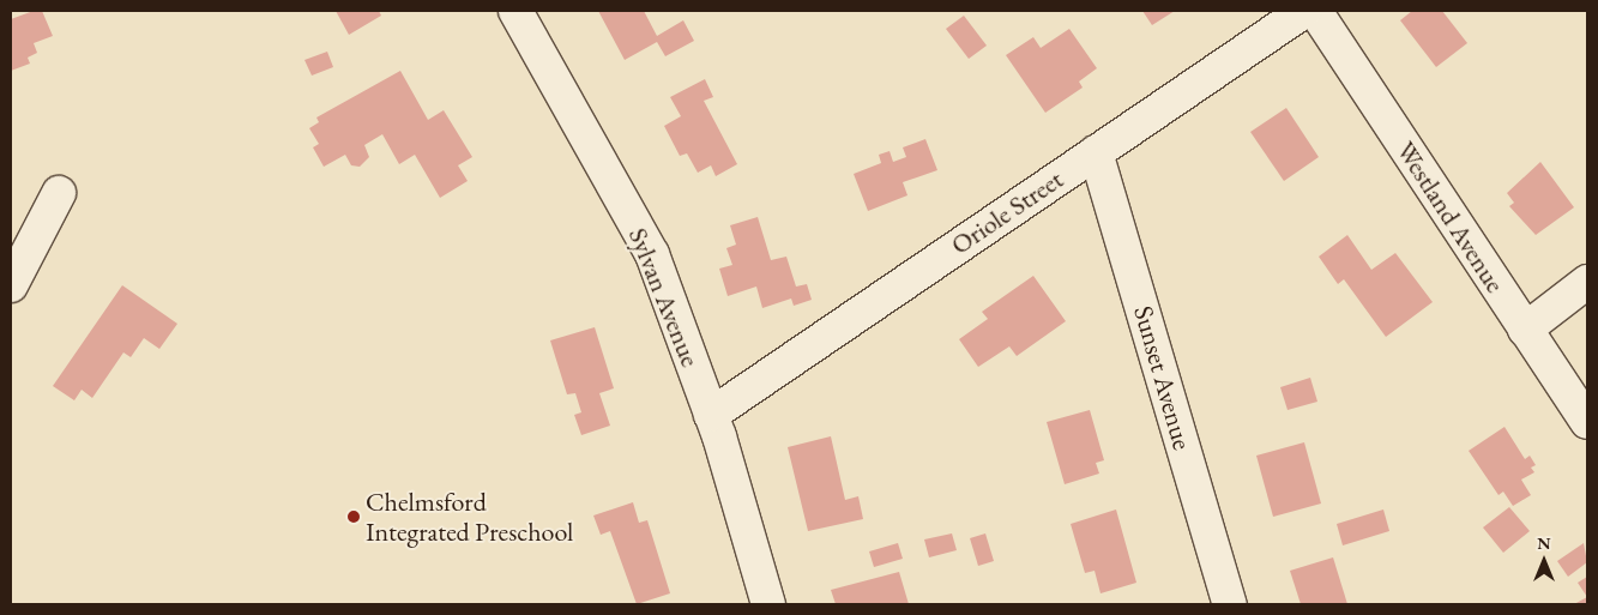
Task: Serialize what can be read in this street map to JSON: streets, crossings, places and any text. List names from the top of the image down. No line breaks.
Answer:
{"streets":{"street":["Oriole Street","Westland Avenue","Sylvan Avenue","Sunset Avenue"]},"crossings":[["Oriole Street","Sylvan Avenue"],["Oriole Street","Sunset Avenue"]],"places":["Chelmsford Integrated Preschool"],"north":"top"}
